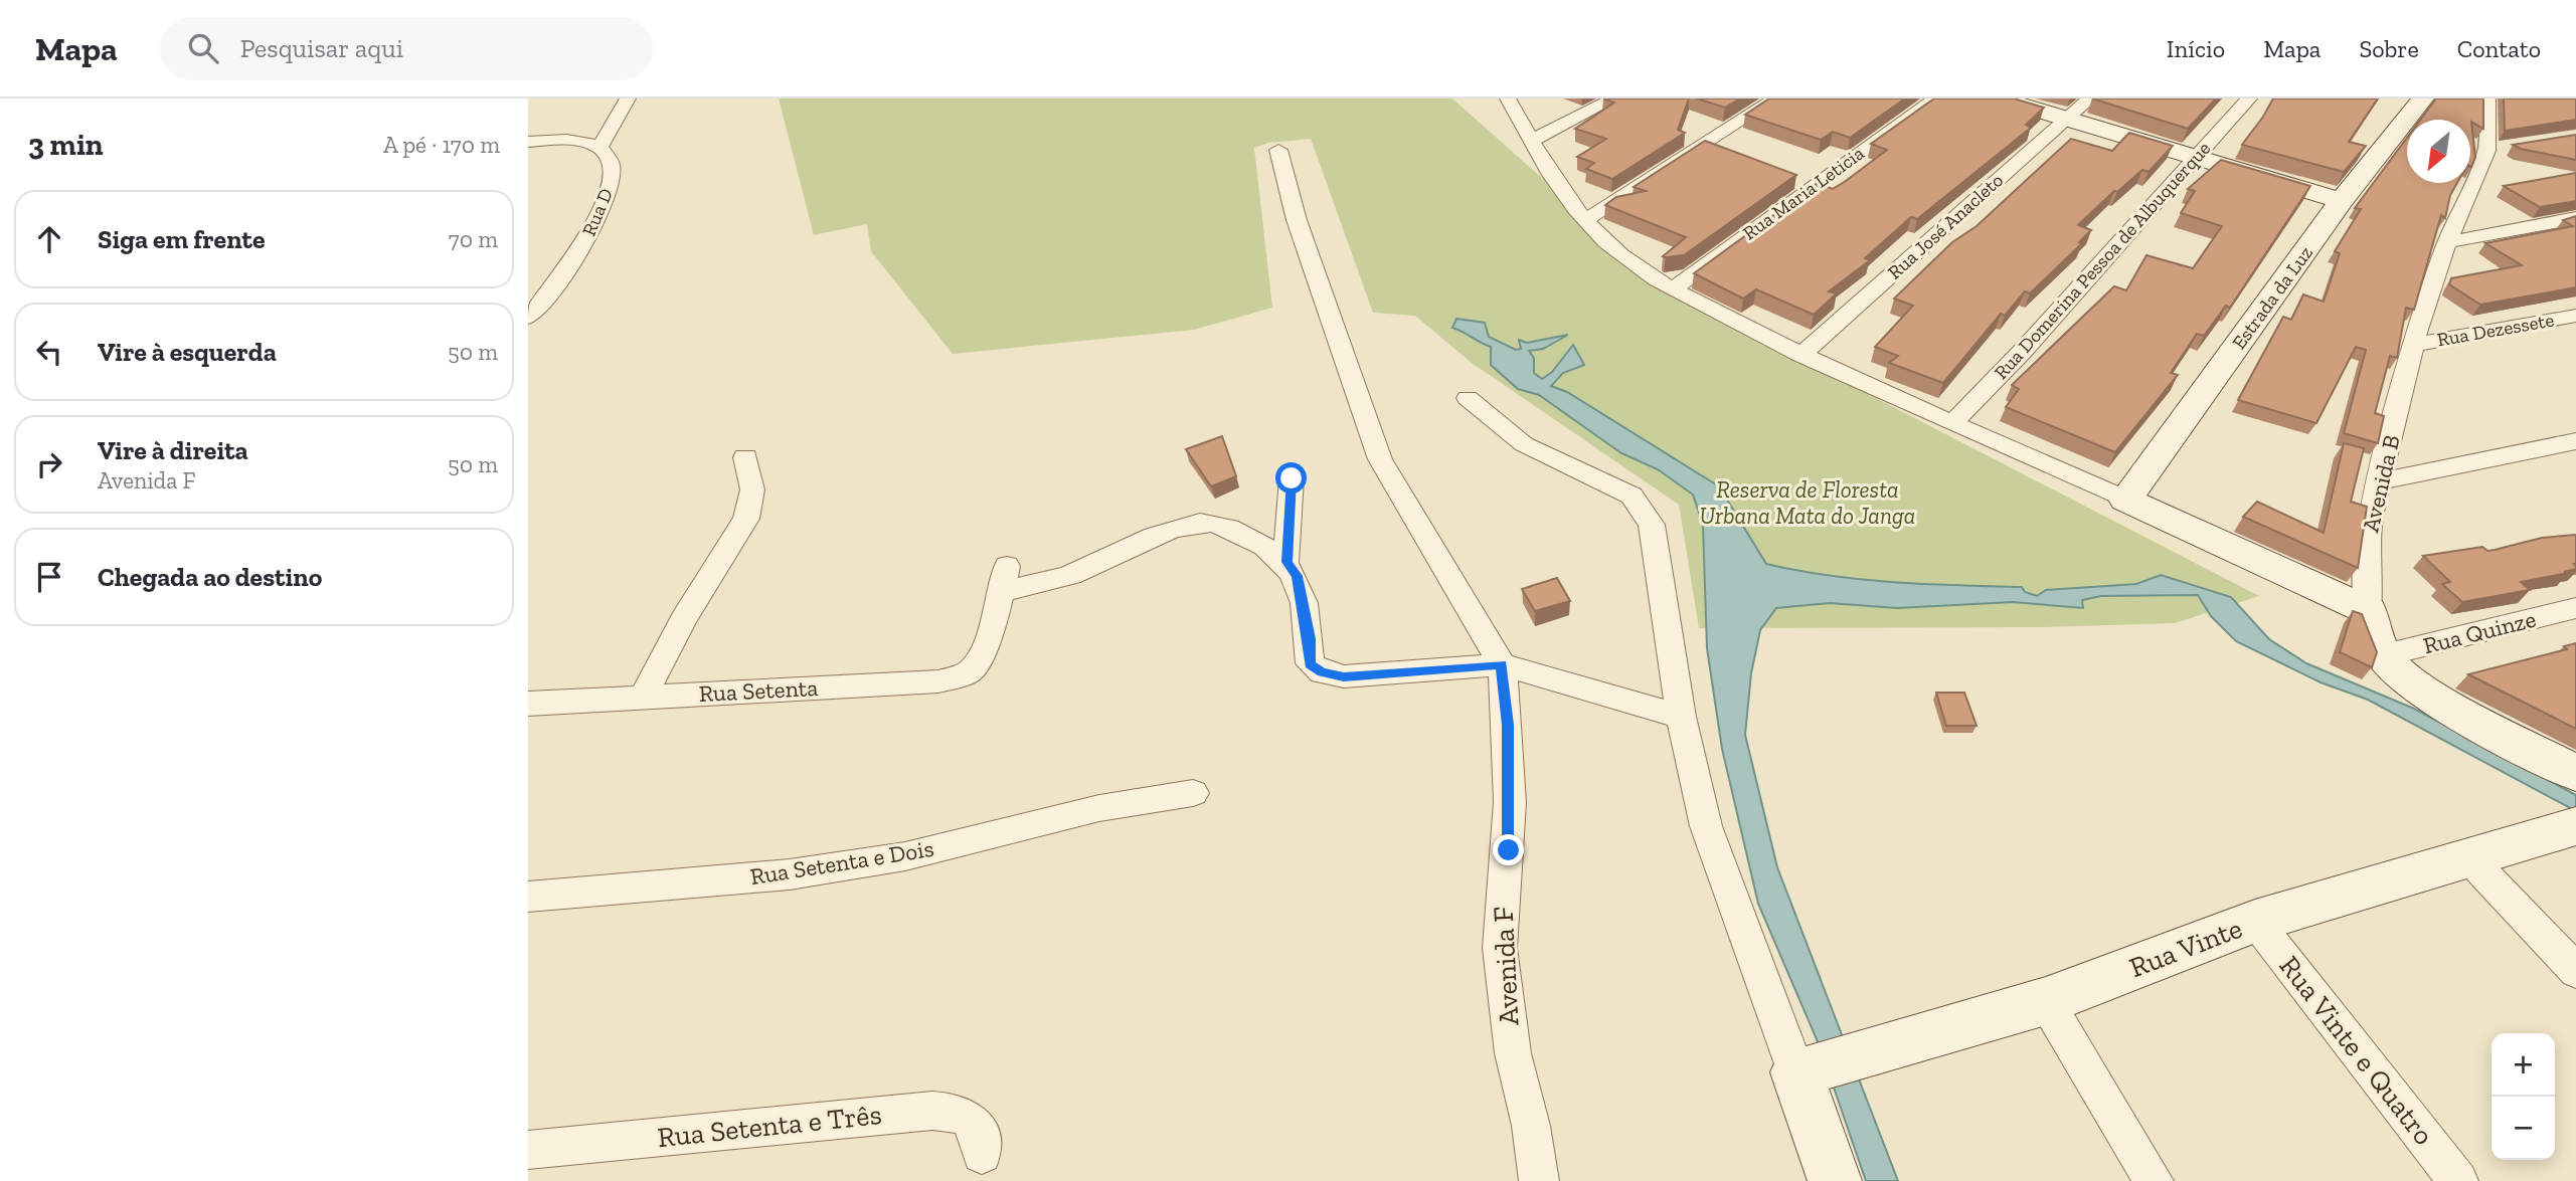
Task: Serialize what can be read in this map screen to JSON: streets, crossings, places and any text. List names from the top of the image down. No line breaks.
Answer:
{"streets":{"main road":["Estrada da Luz","Avenida B","Rua Vinte"],"street":["Rua Maria Leticia","Rua D","Rua José Anacleto","Rua Domerina Pessoa de Albuquerque","Rua Dezessete","Rua Quinze","Rua Setenta","Rua Setenta e Dois","Avenida F","Rua Vinte e Quatro","Rua Setenta e Três"]},"crossings":[["Rua Dezessete","Avenida B"],["Avenida B","Rua Quinze"],["Rua Vinte","Rua Vinte e Quatro"]],"parks":["Reserva de Floresta Urbana Mata do Janga"],"north":"bottom left","page":{"header":"Mapa","search":"Pesquisar aqui","nav":["Início","Mapa","Sobre","Contato"],"heading":["3 min","A pé · 170 m"],"list":[["Siga em frente","70 m"],["Vire à esquerda","50 m"],["Vire à direita","Avenida F","50 m"],"Chegada ao destino"],"map_buttons":["+","−"]}}
